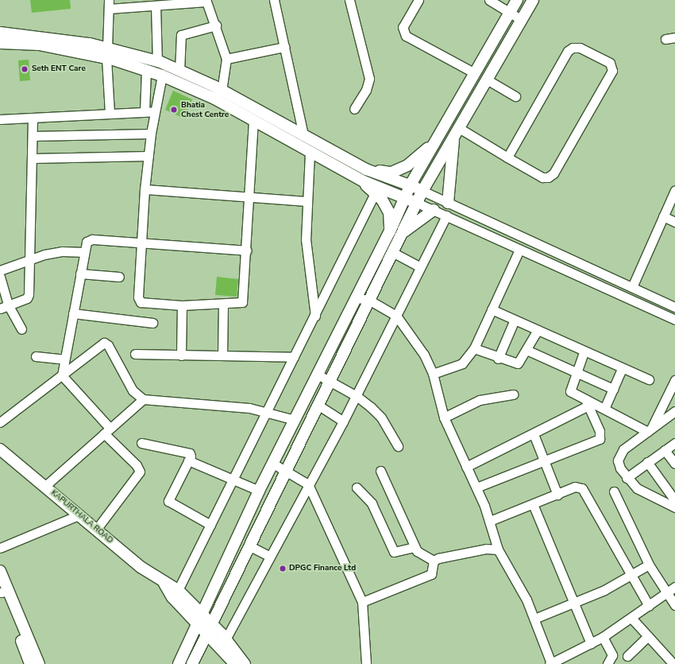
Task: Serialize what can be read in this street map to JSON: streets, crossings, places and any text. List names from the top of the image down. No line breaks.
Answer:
{"streets":{"main road":["KAPURTHALA ROAD"]},"places":["Seth ENT Care","Bhatia Chest Centre","DPGC Finance Ltd"]}
